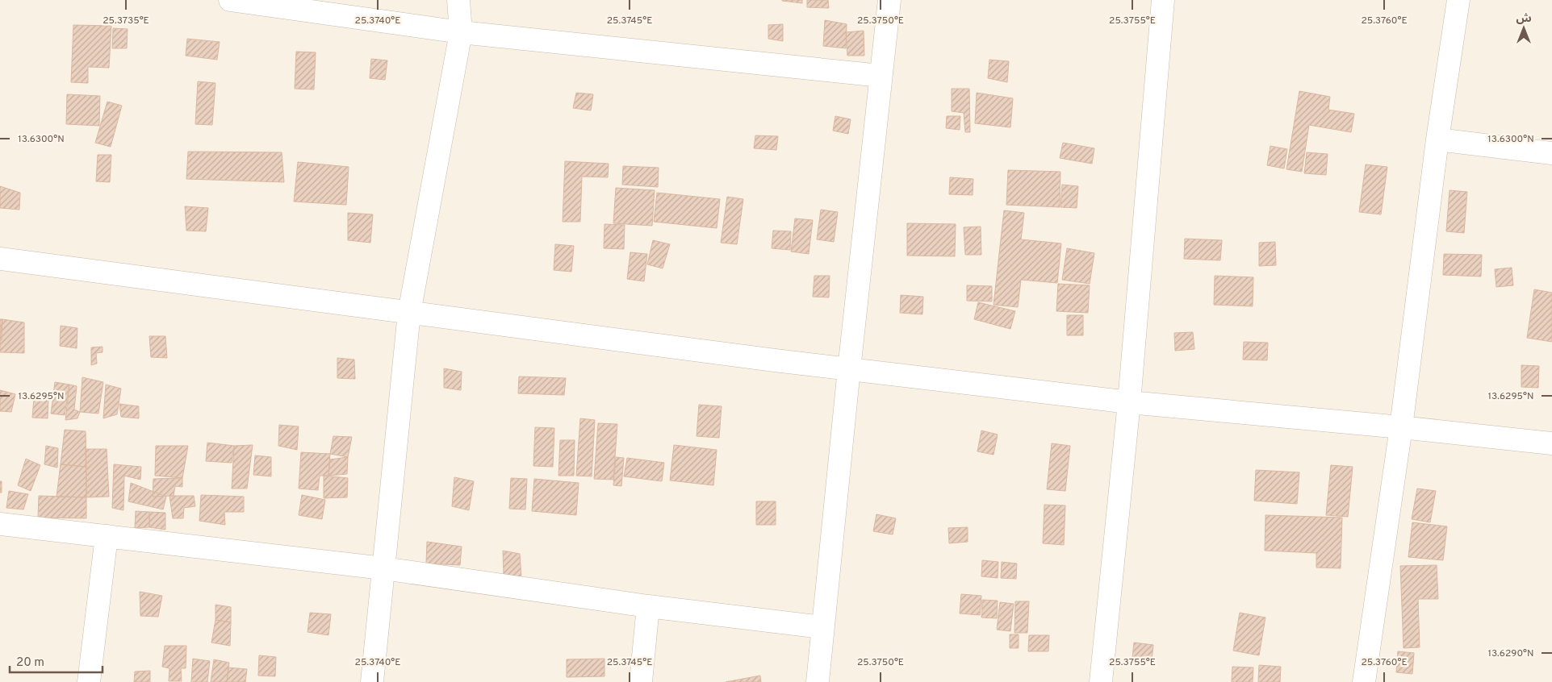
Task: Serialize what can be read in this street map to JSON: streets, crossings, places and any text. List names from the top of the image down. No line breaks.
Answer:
{"scale_bar":"20 m","north":"top","coordinates":["25.3735°E","25.3740°E","25.3745°E","25.3750°E","25.3755°E","25.3760°E","13.6300°N","13.6295°N","13.6290°N"]}
